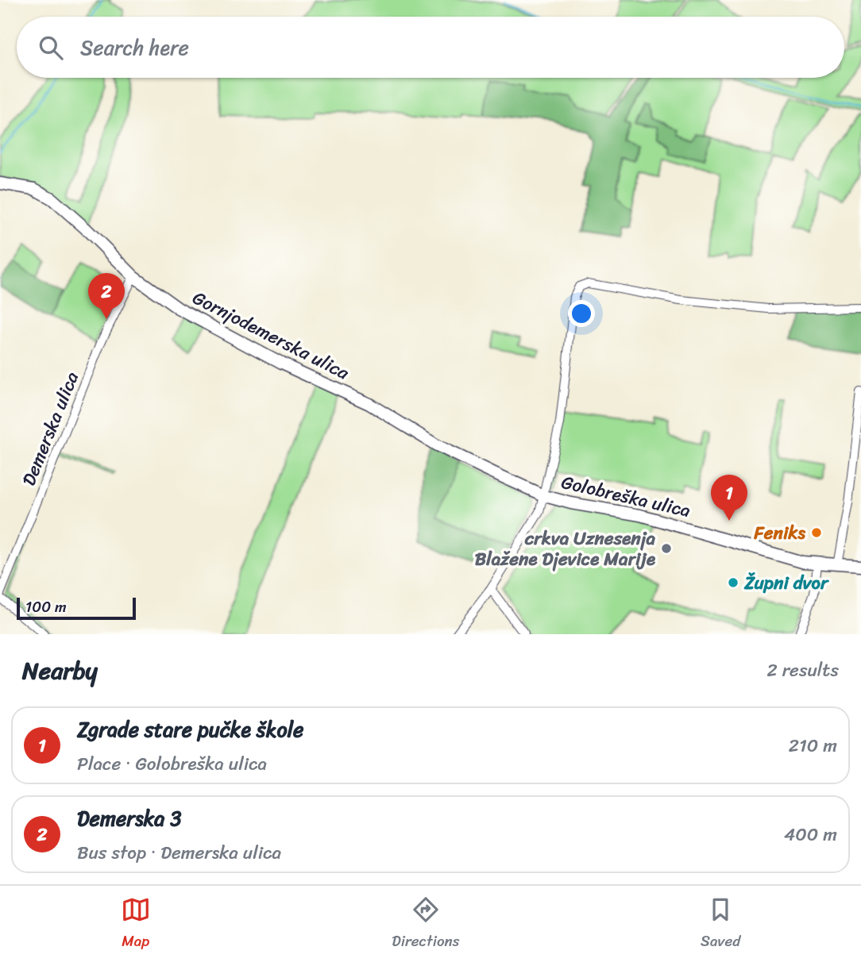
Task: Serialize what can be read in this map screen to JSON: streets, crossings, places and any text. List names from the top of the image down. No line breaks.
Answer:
{"streets":{"street":["Gornjodemerska ulica","Demerska ulica","Golobreška ulica"]},"crossings":[["Gornjodemerska ulica","Demerska ulica"],["Gornjodemerska ulica","Golobreška ulica"]],"places":["Feniks","crkva Uznesenja Blažene Djevice Marije","Župni dvor"],"scale_bar":"100 m","page":{"search":"Search here","pins":["2","1"],"scale":"100 m","heading":["Nearby","2 results"],"list":[{"mark":"1","name":"Zgrade stare pučke škole","note":"Place · Golobreška ulica","value":"210 m"},{"mark":"2","name":"Demerska 3","note":"Bus stop · Demerska ulica","value":"400 m"}],"nav":["Map","Directions","Saved"]}}
